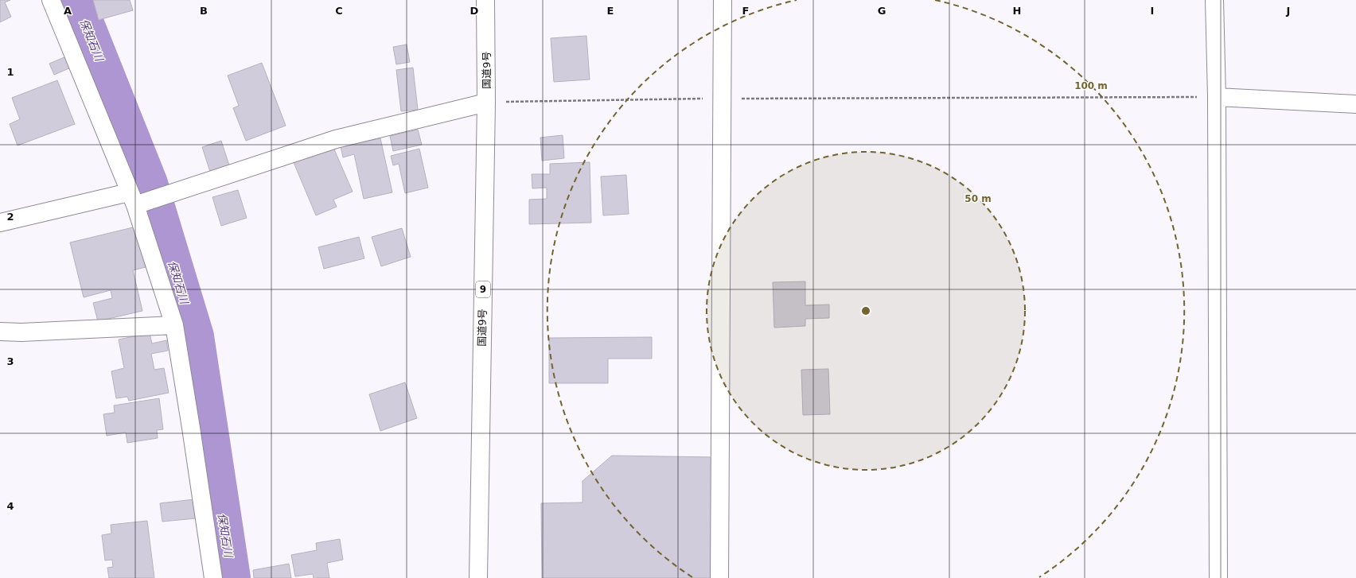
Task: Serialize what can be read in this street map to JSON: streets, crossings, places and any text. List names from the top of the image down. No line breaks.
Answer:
{"streets":{"main road":["国道9号","9"]},"water":["保知石川"],"grid":{"columns":["A","B","C","D","E","F","G","H","I","J"],"rows":["1","2","3","4"]},"rings":["100 m","50 m"]}
